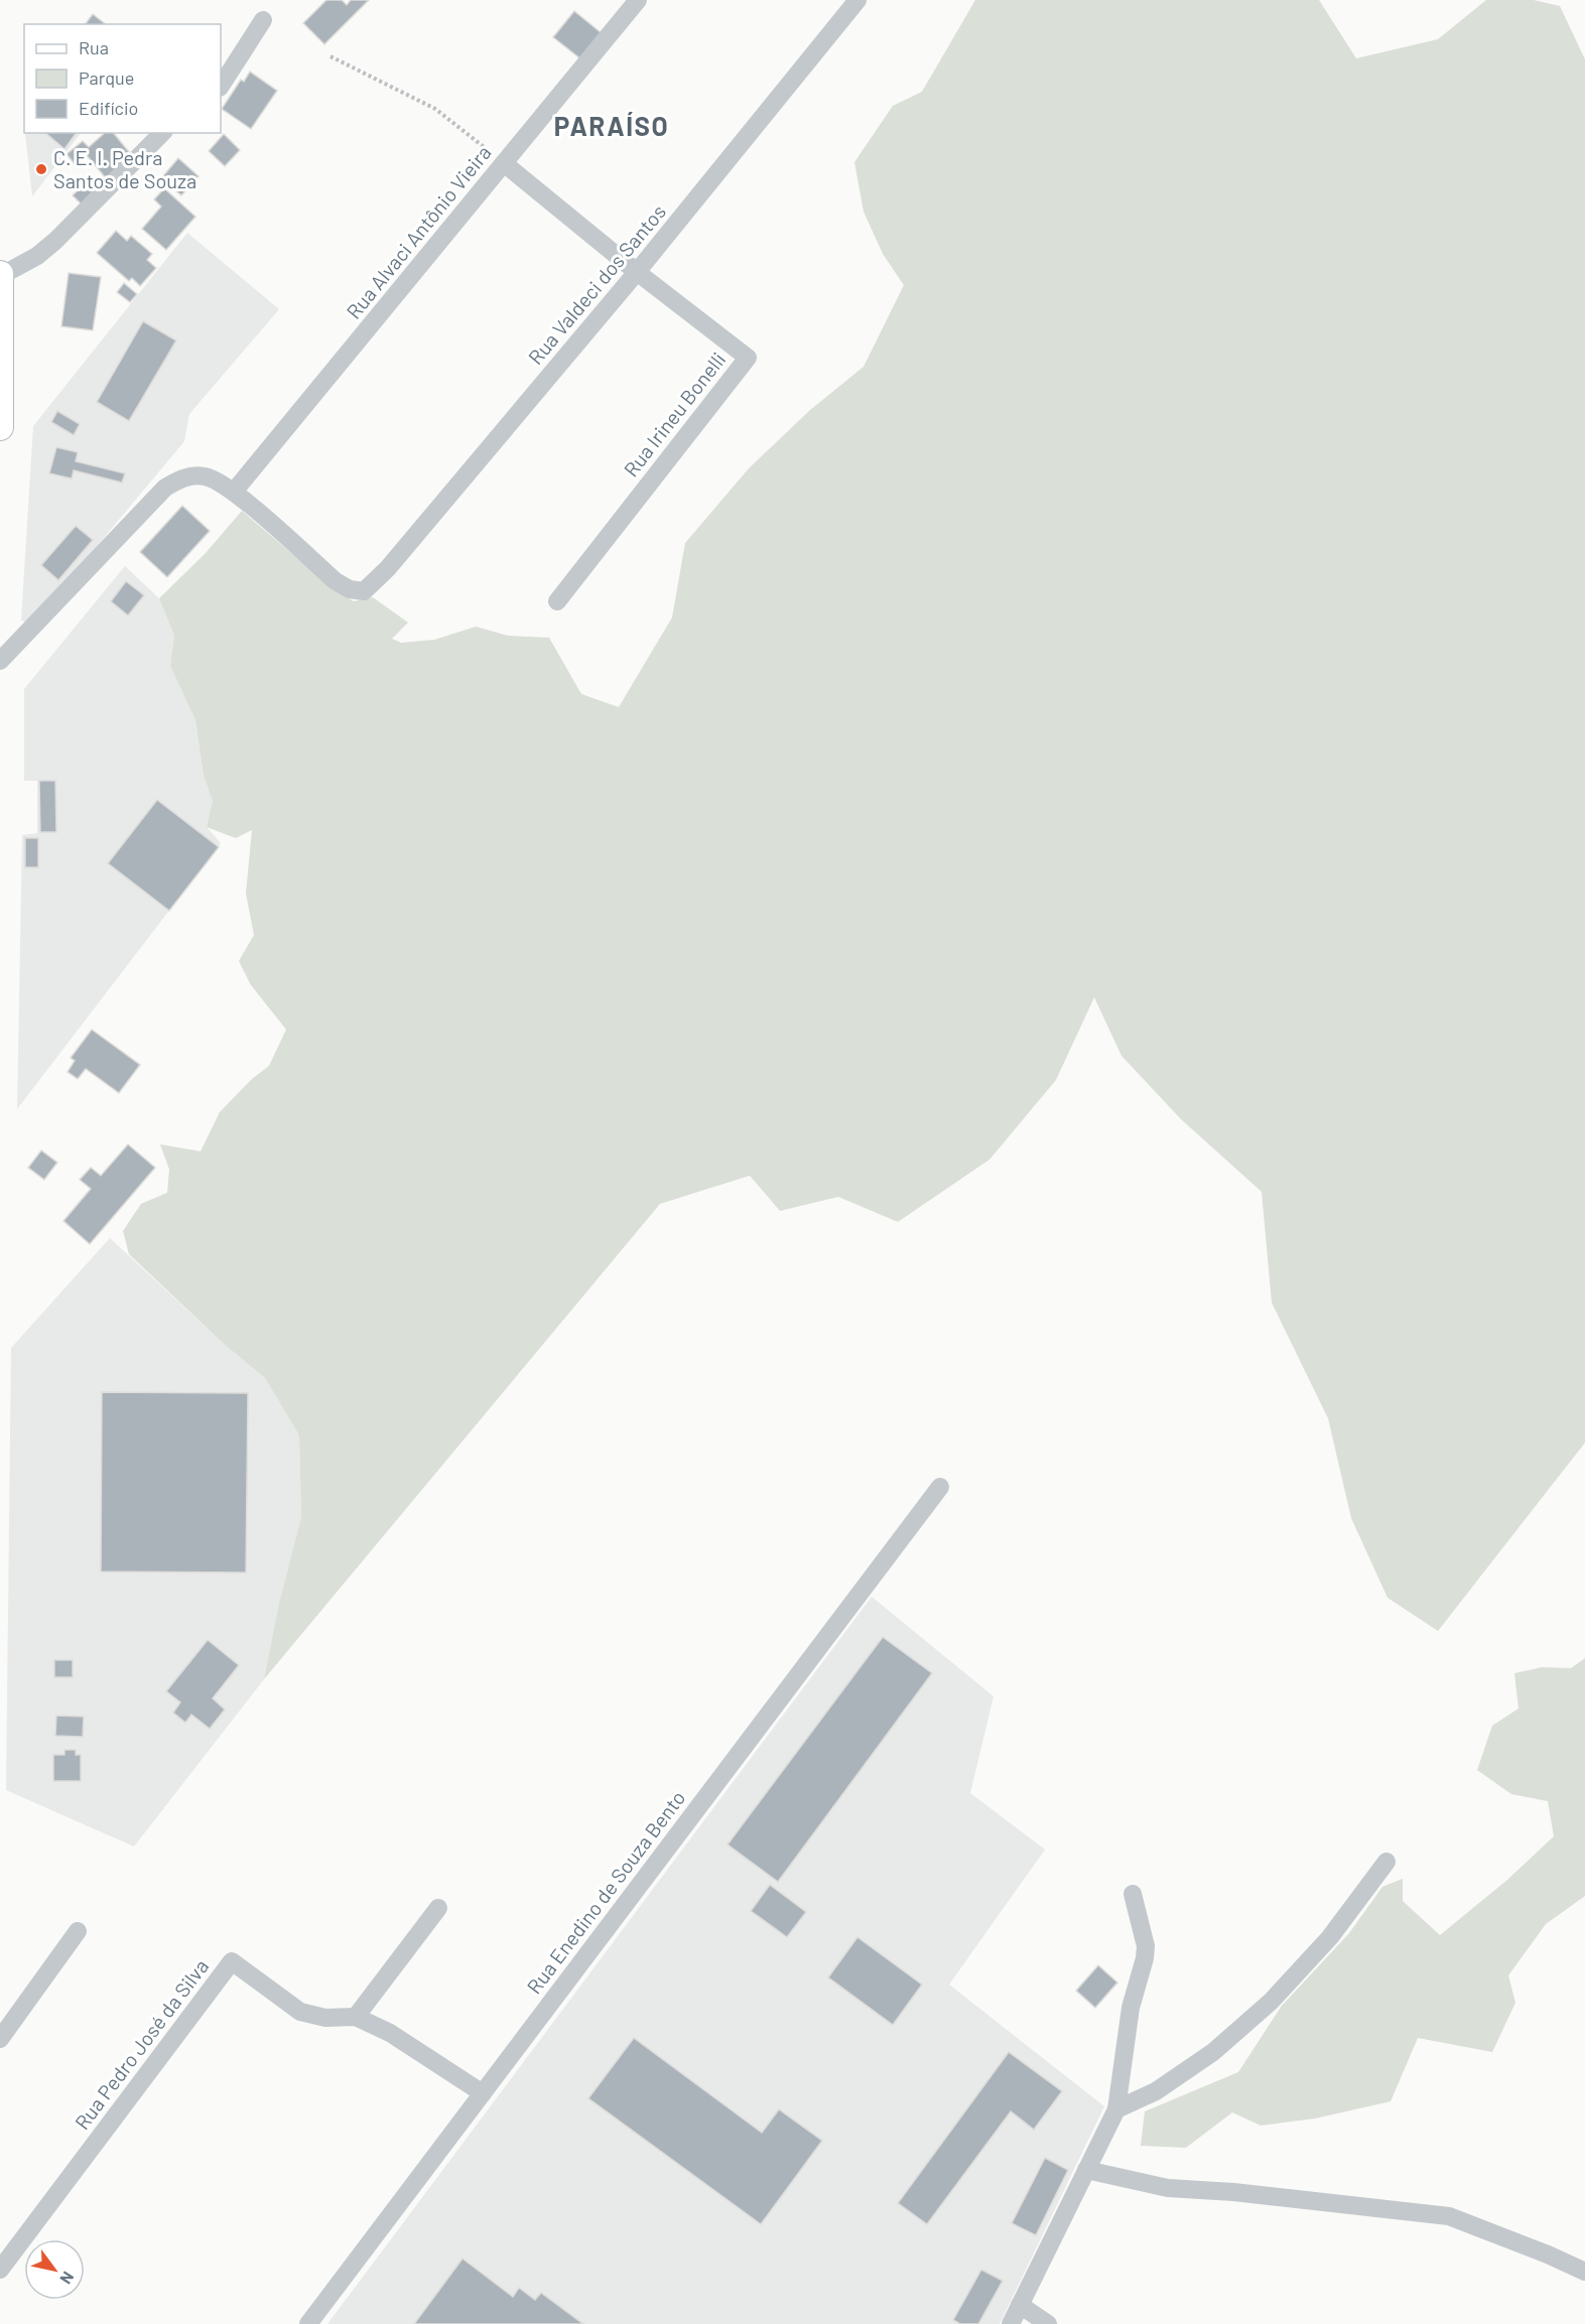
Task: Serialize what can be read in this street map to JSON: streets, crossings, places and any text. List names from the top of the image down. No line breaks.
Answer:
{"streets":{"street":["Rua Alvaci Antônio Vieira","Rua Valdeci dos Santos","Rua Irineu Bonelli","Rua Enedino de Souza Bento","Rua Pedro José da Silva"]},"crossings":[["Rua Alvaci Antônio Vieira","Rua Valdeci dos Santos"],["Rua Alvaci Antônio Vieira","Rua Irineu Bonelli"],["Rua Valdeci dos Santos","Rua Irineu Bonelli"],["Rua Enedino de Souza Bento","Rua Pedro José da Silva"]],"districts":["PARAÍSO"],"places":["C. E. I. Pedra Santos de Souza"],"legend":["Rua","Parque","Edifício"],"north":"bottom right"}
